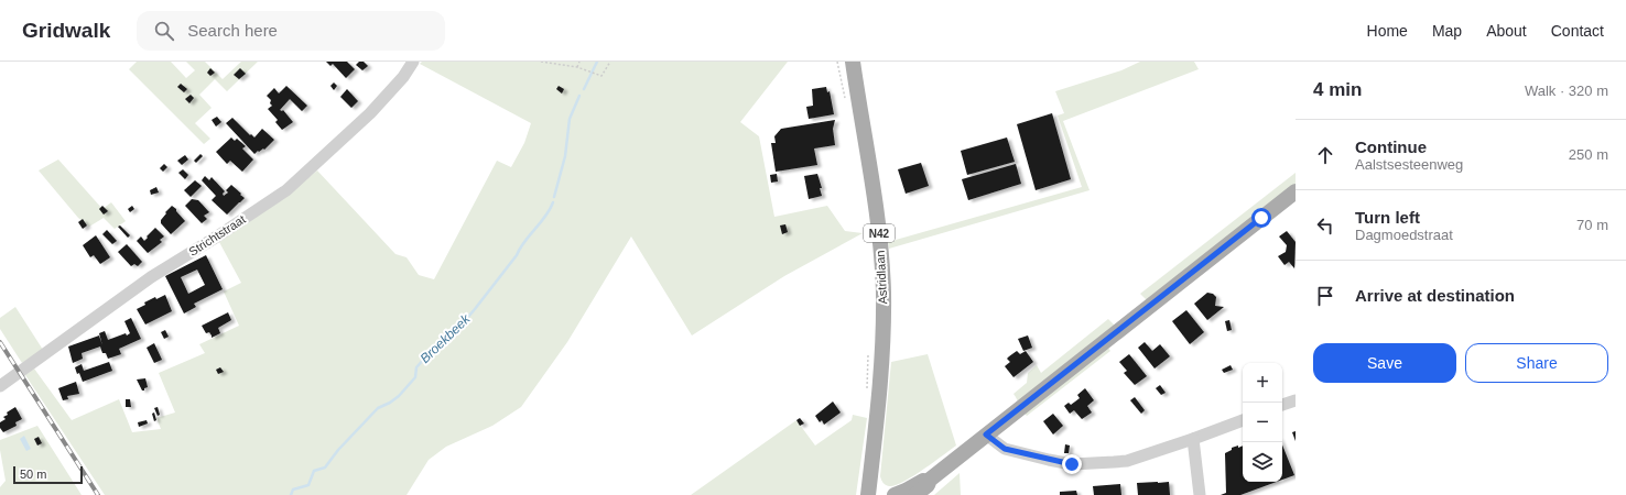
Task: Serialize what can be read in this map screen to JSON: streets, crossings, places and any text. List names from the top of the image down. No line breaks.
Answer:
{"streets":{"main road":["N42","Astridlaan"],"street":["Strichtstraat"]},"water":["Broekbeek"],"scale_bar":"50 m","page":{"header":"Gridwalk","search":"Search here","nav":["Home","Map","About","Contact"],"heading":["4 min","Walk · 320 m"],"list":[["Continue","Aalstsesteenweg","250 m"],["Turn left","Dagmoedstraat","70 m"],"Arrive at destination"],"buttons":["Save","Share"],"map_buttons":["+","−"],"scale":"50 m"}}
